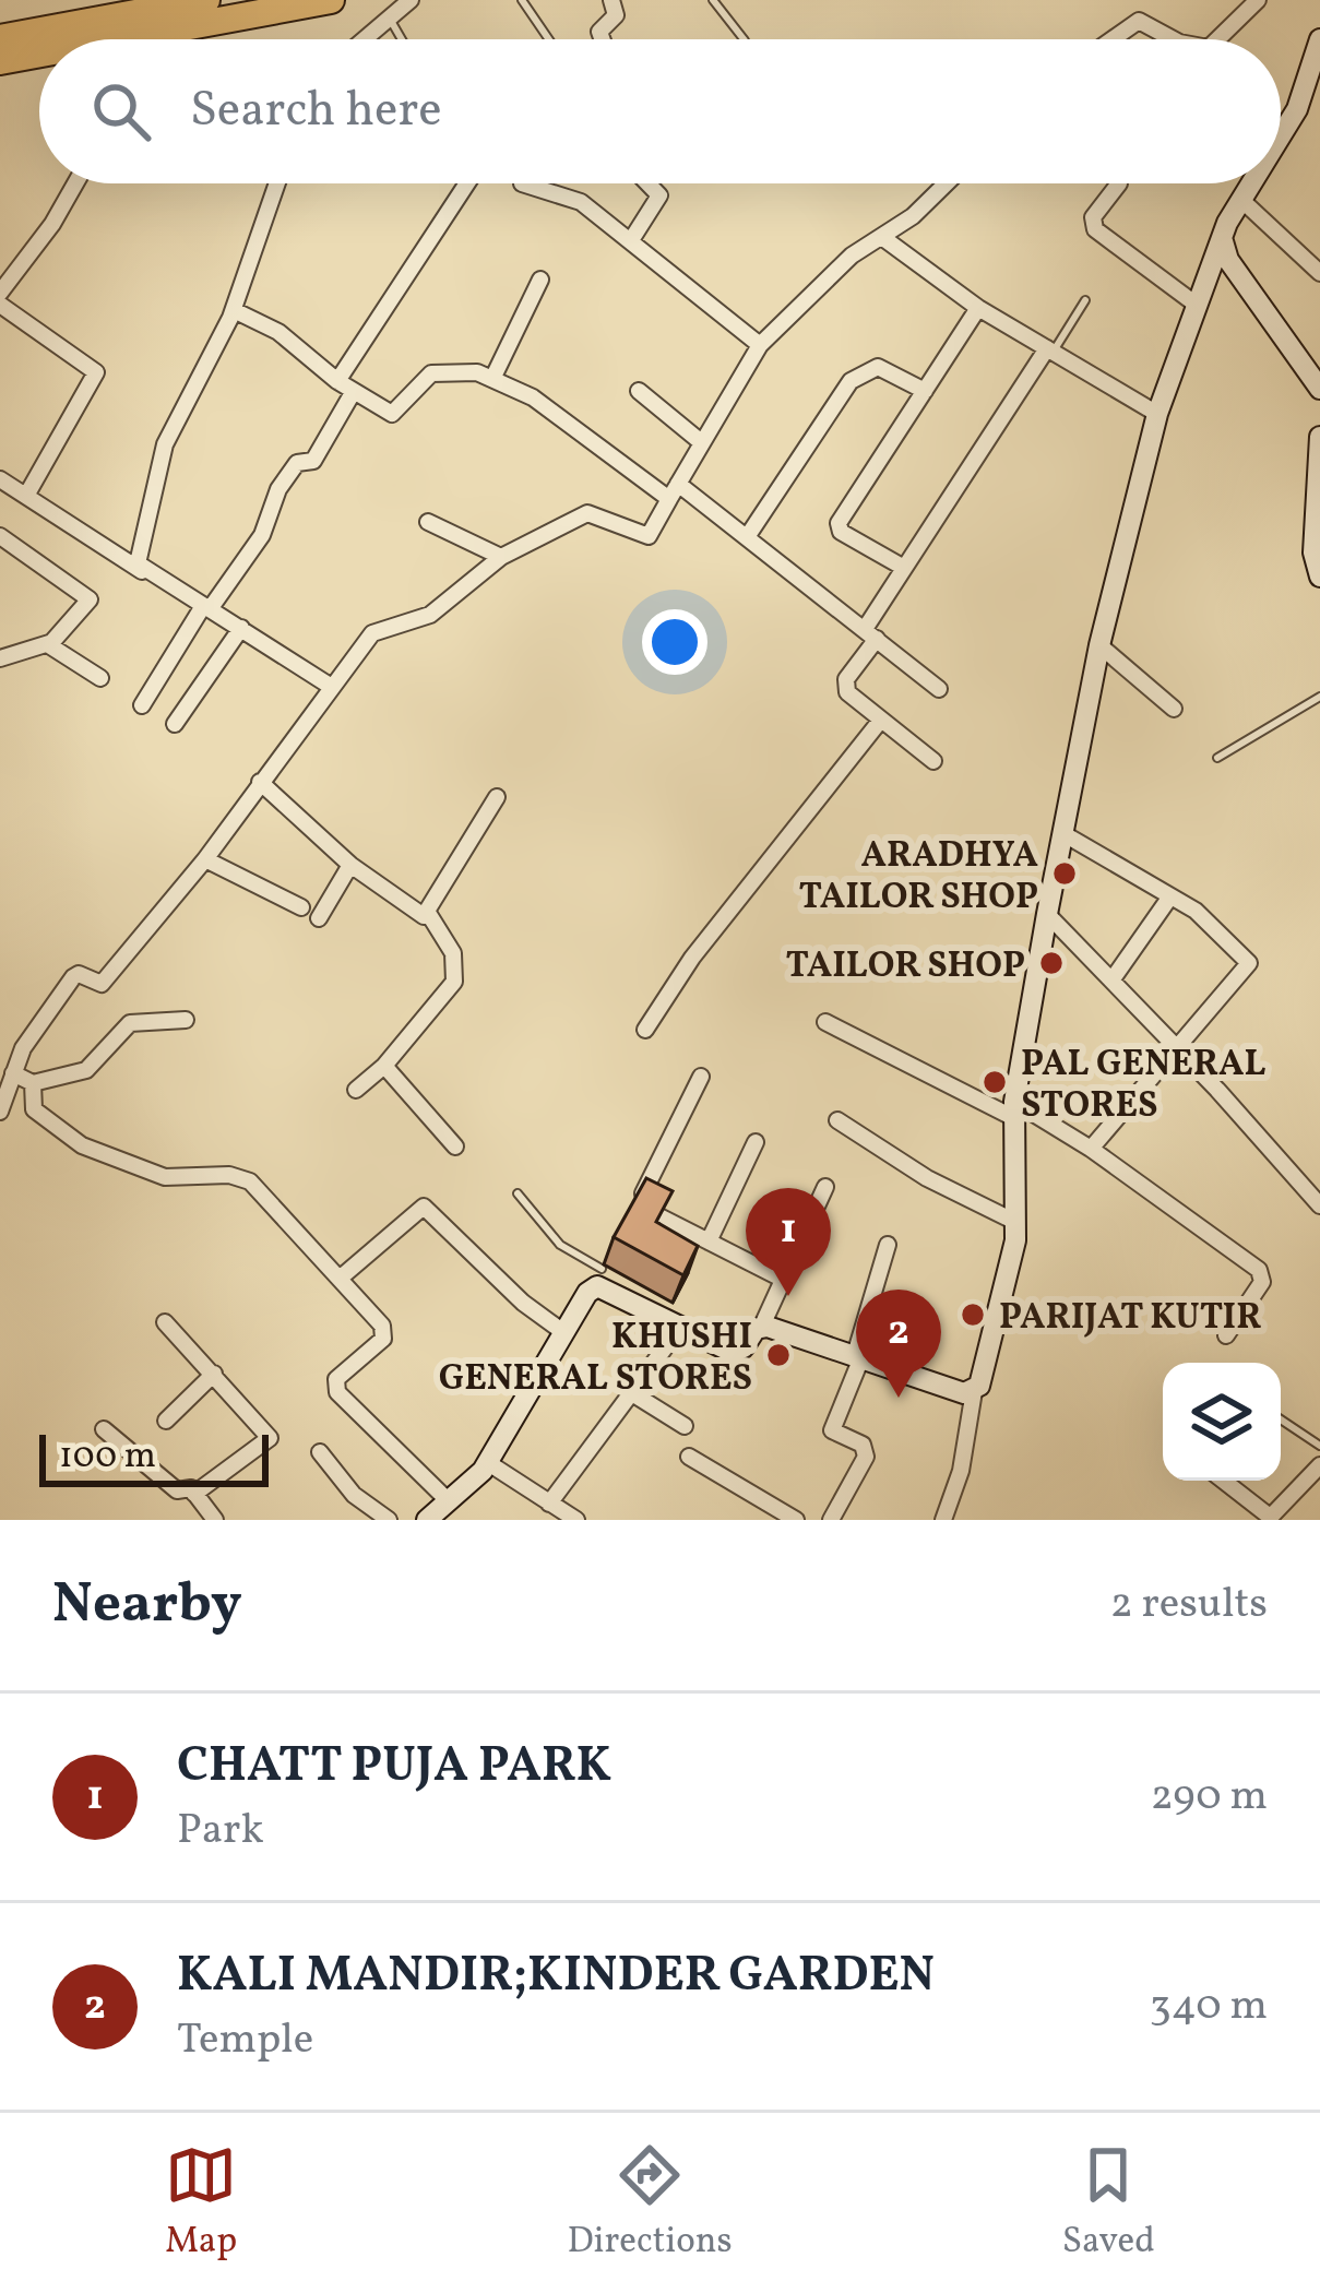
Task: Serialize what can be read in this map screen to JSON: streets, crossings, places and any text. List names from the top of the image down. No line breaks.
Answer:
{"places":["ARADHYA TAILOR SHOP","TAILOR SHOP","PAL GENERAL STORES","PARIJAT KUTIR","KHUSHI GENERAL STORES"],"scale_bar":"100 m","page":{"search":"Search here","pins":["1","2"],"scale":"100 m","heading":["Nearby","2 results"],"list":[{"mark":"1","name":"CHATT PUJA PARK","note":"Park","value":"290 m"},{"mark":"2","name":"KALI MANDIR;KINDER GARDEN","note":"Temple","value":"340 m"}],"nav":["Map","Directions","Saved"]}}
